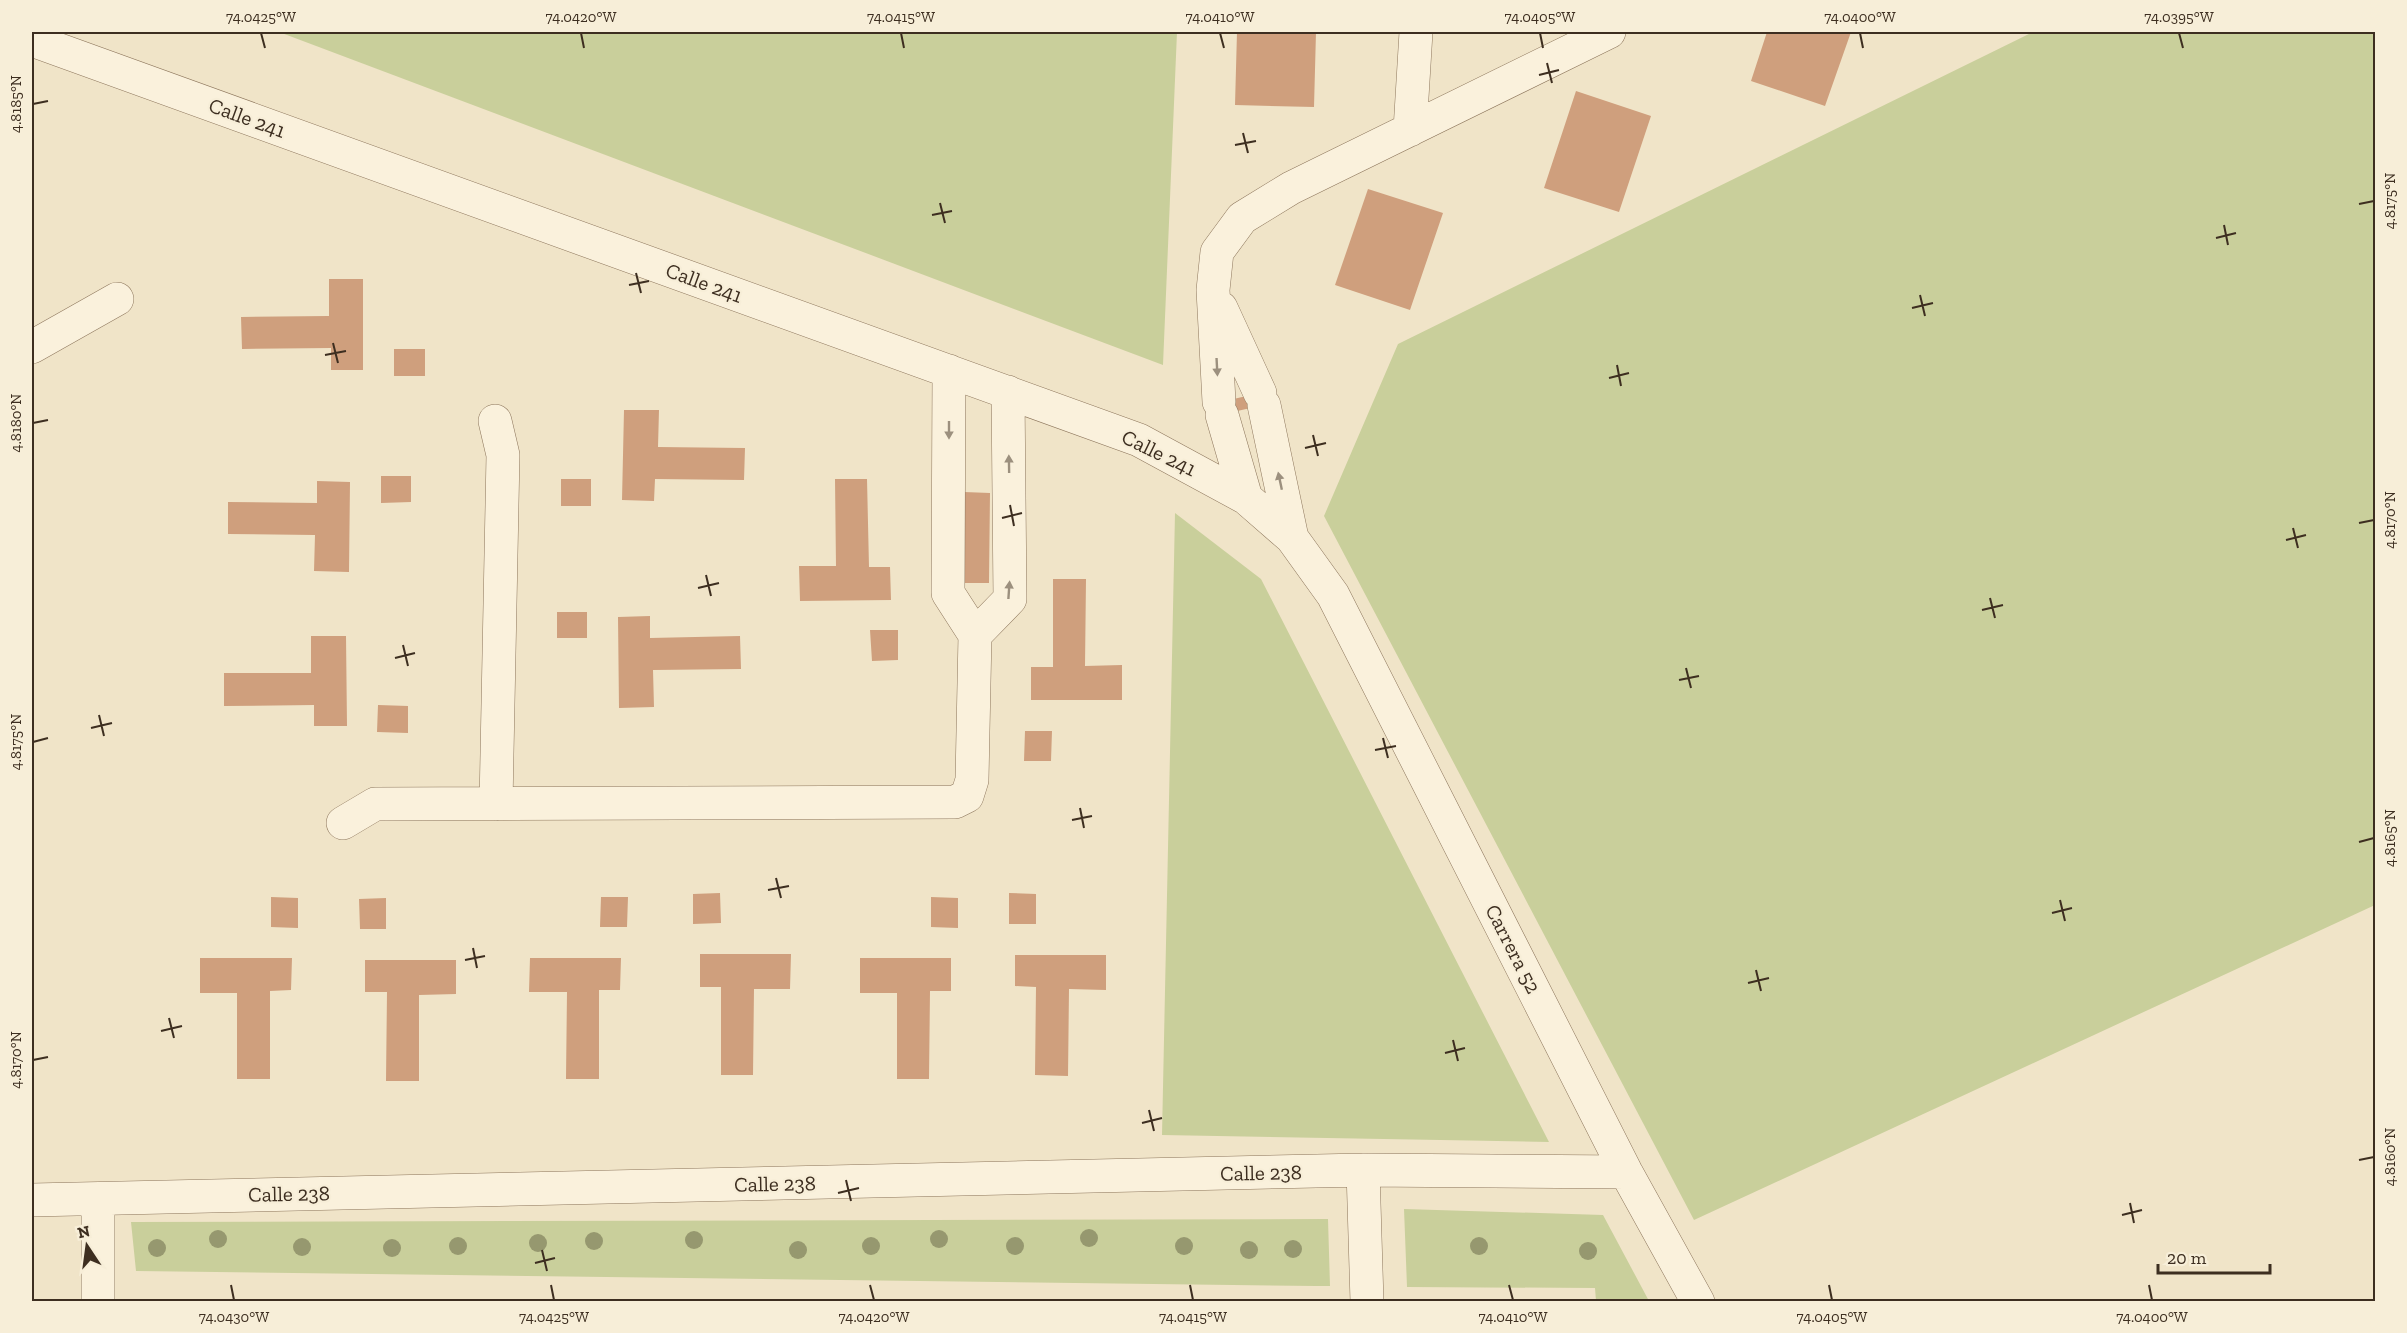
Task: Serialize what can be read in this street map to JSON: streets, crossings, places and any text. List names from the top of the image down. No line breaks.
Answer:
{"streets":{"street":["Calle 241","Carrera 52","Calle 238"]},"crossings":[["Calle 241","Carrera 52"],["Carrera 52","Calle 238"]],"scale_bar":"20 m","north":"top","coordinates":["74.0425°W","74.0420°W","74.0415°W","74.0410°W","74.0405°W","74.0400°W","74.0395°W","4.8185°N","4.8175°N","4.8180°N","4.8170°N","4.8165°N","4.8160°N","74.0430°W"]}
